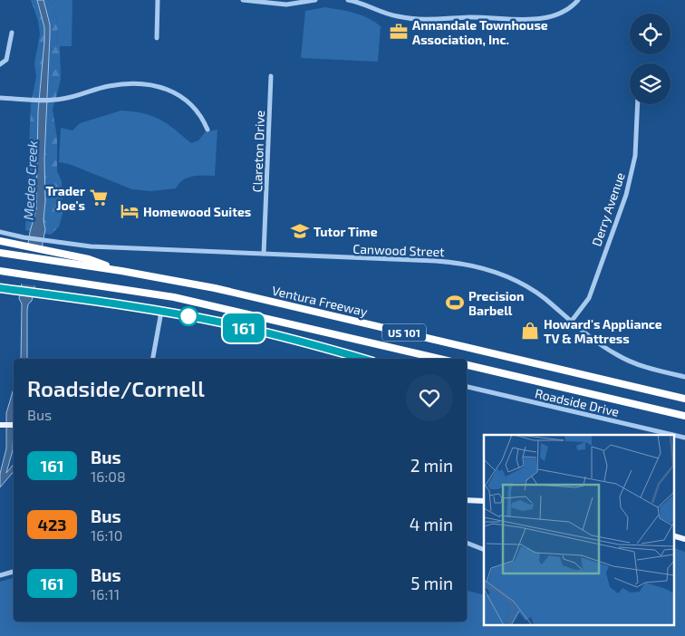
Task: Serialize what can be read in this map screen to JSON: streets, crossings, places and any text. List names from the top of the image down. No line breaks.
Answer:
{"streets":{"highway":["Ventura Freeway","US 101"],"street":["Clareton Drive","Derry Avenue","Canwood Street","Roadside Drive"]},"crossings":[["Clareton Drive","Canwood Street"],["Derry Avenue","Canwood Street"]],"water":["Medea Creek"],"places":{"office":["Annandale Townhouse Association, Inc."],"supermarket":["Trader Joe's"],"hotel":["Homewood Suites"],"school or university":["Tutor Time"],"sports":["Precision Barbell"],"shop":["Howard's Appliance TV & Mattress"]},"lines":["bus line 161"],"page":{"on_map":"161","heading":["Roadside/Cornell","Bus"],"list":[{"mark":"161","name":"Bus","note":"16:08","value":"2 min"},{"mark":"423","name":"Bus","note":"16:10","value":"4 min"},{"mark":"161","name":"Bus","note":"16:11","value":"5 min"}]}}
